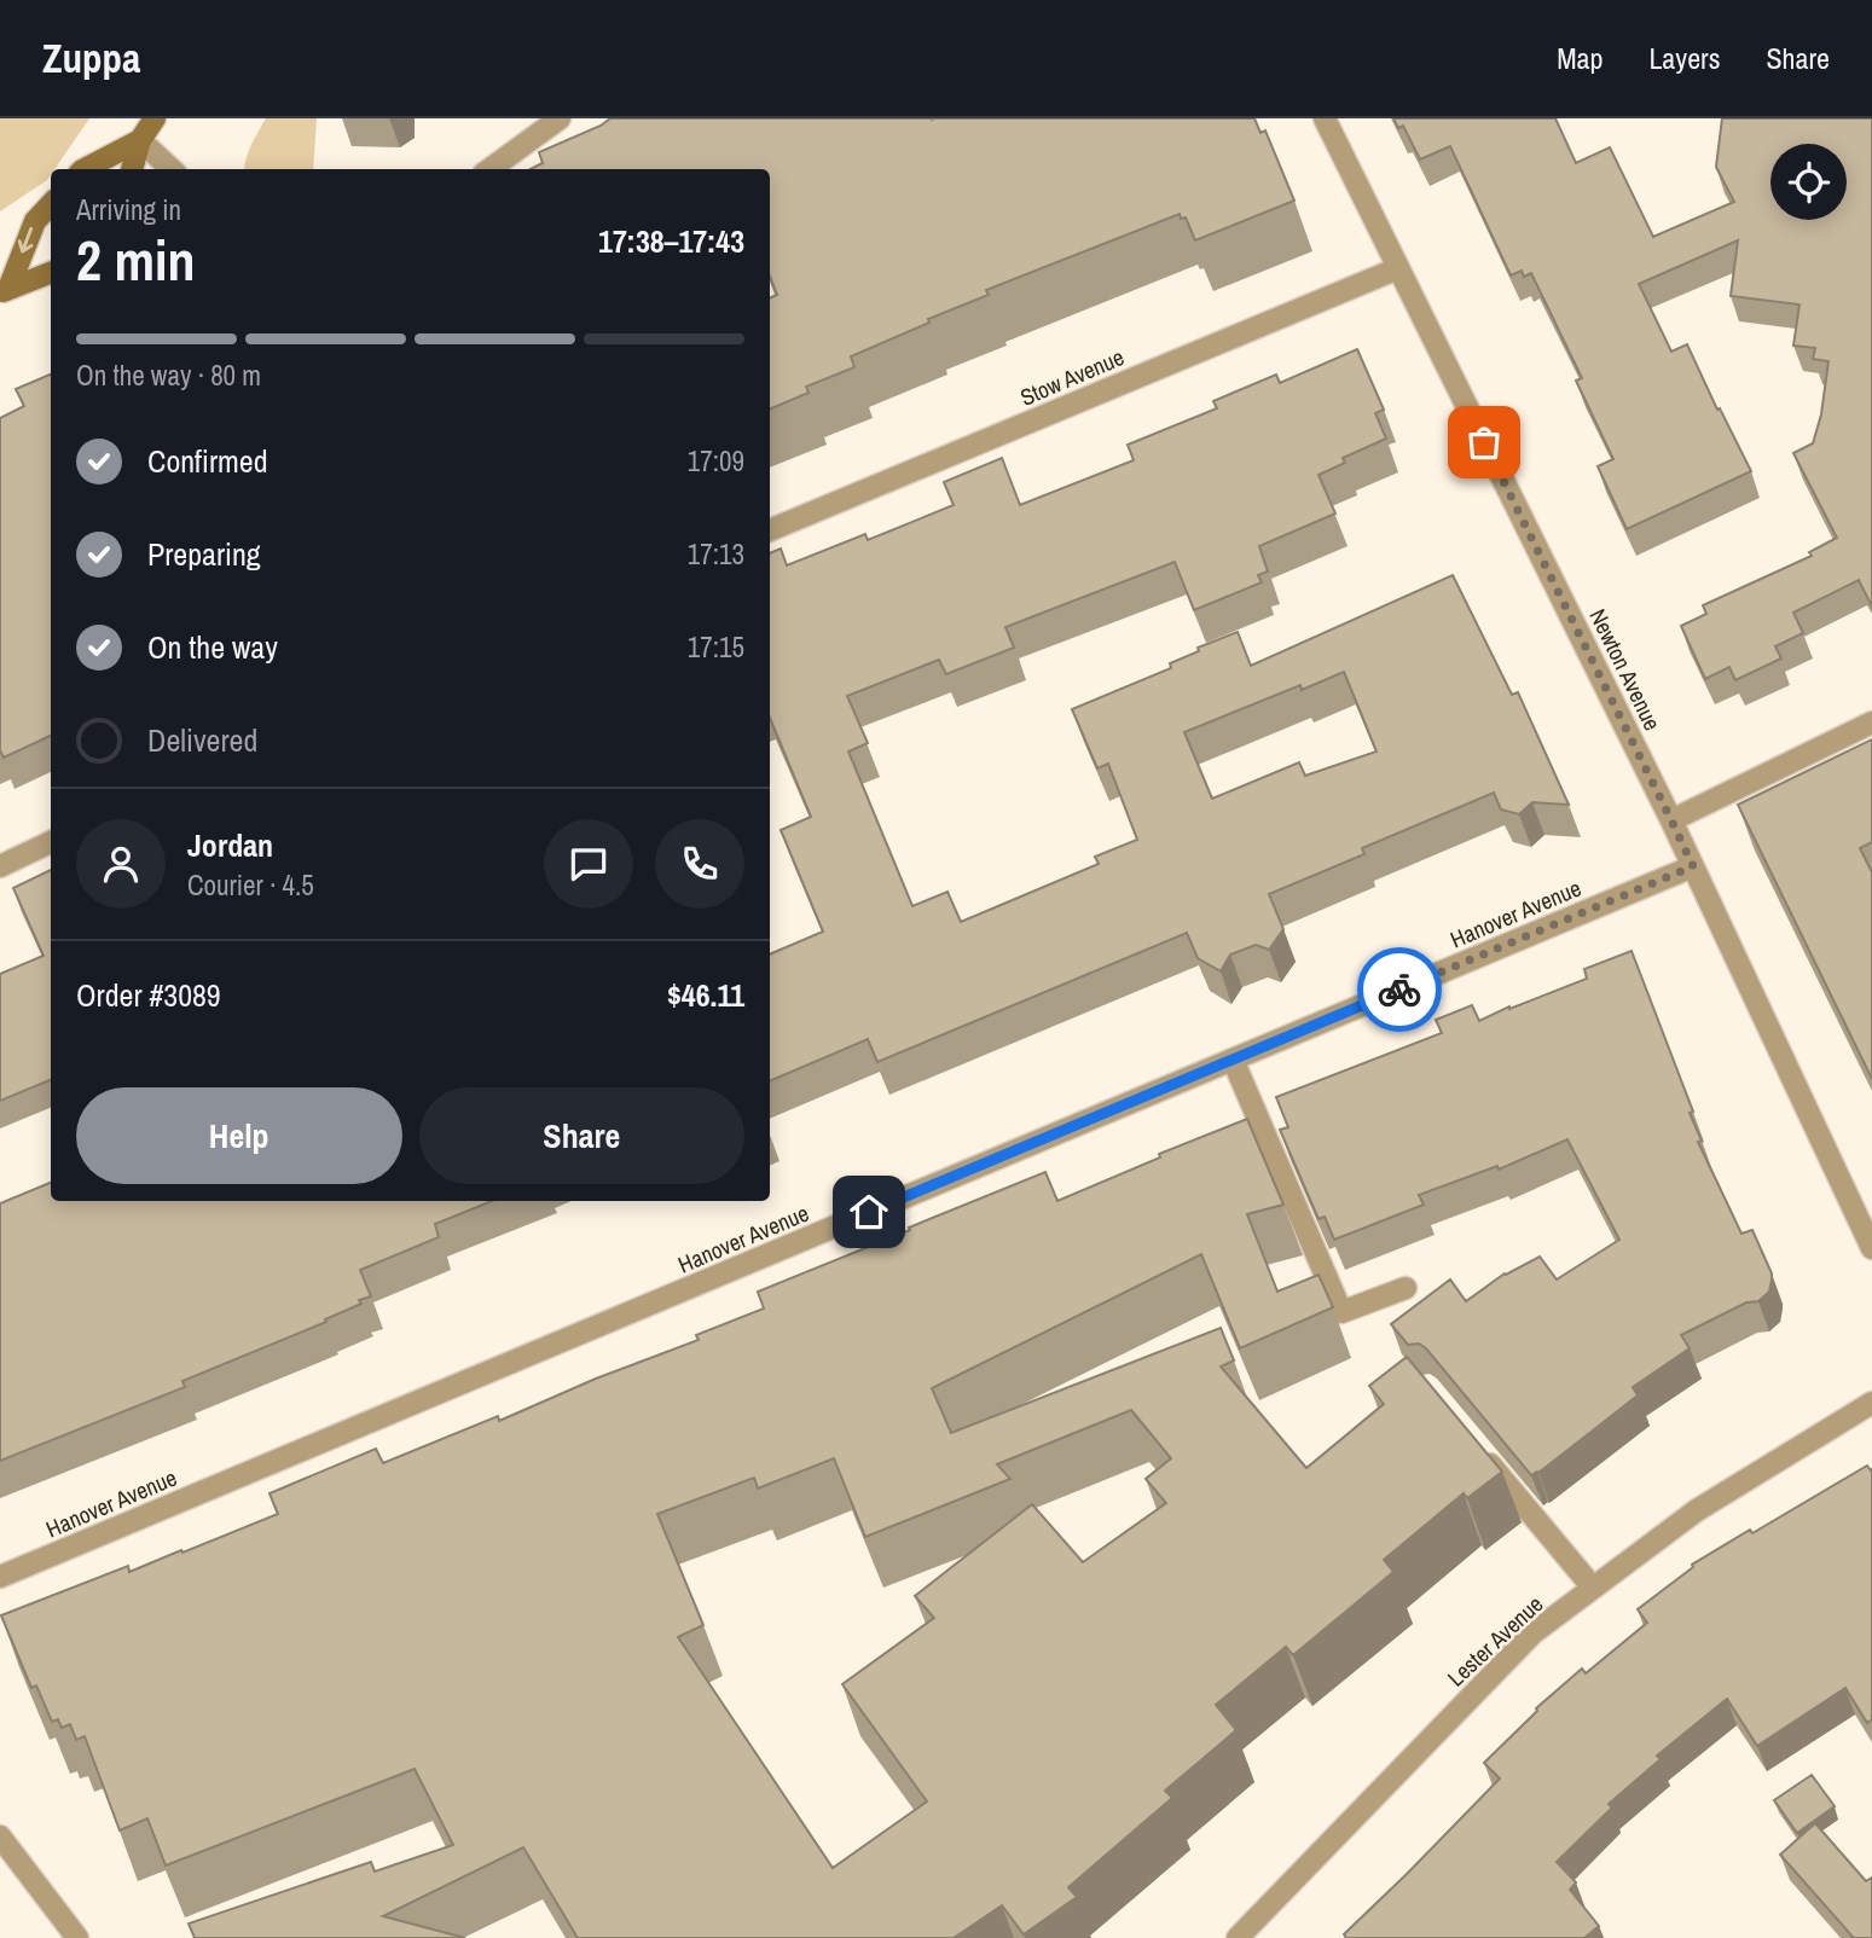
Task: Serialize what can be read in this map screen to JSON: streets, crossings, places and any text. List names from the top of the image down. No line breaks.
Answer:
{"streets":{"street":["Stow Avenue","Newton Avenue","Hanover Avenue","Lester Avenue"]},"crossings":[["Stow Avenue","Newton Avenue"],["Newton Avenue","Hanover Avenue"]],"page":{"header":"Zuppa","nav":["Map","Layers","Share"],"heading":["2 min","Arriving in","17:38–17:43"],"panel":["Jordan","Courier · 4.5","Order #3089","$46.11"],"bar":"On the way · 80 m","list":[["Confirmed","17:09"],["Preparing","17:13"],["On the way","17:15"],"Delivered"],"buttons":["Help","Share"]}}
